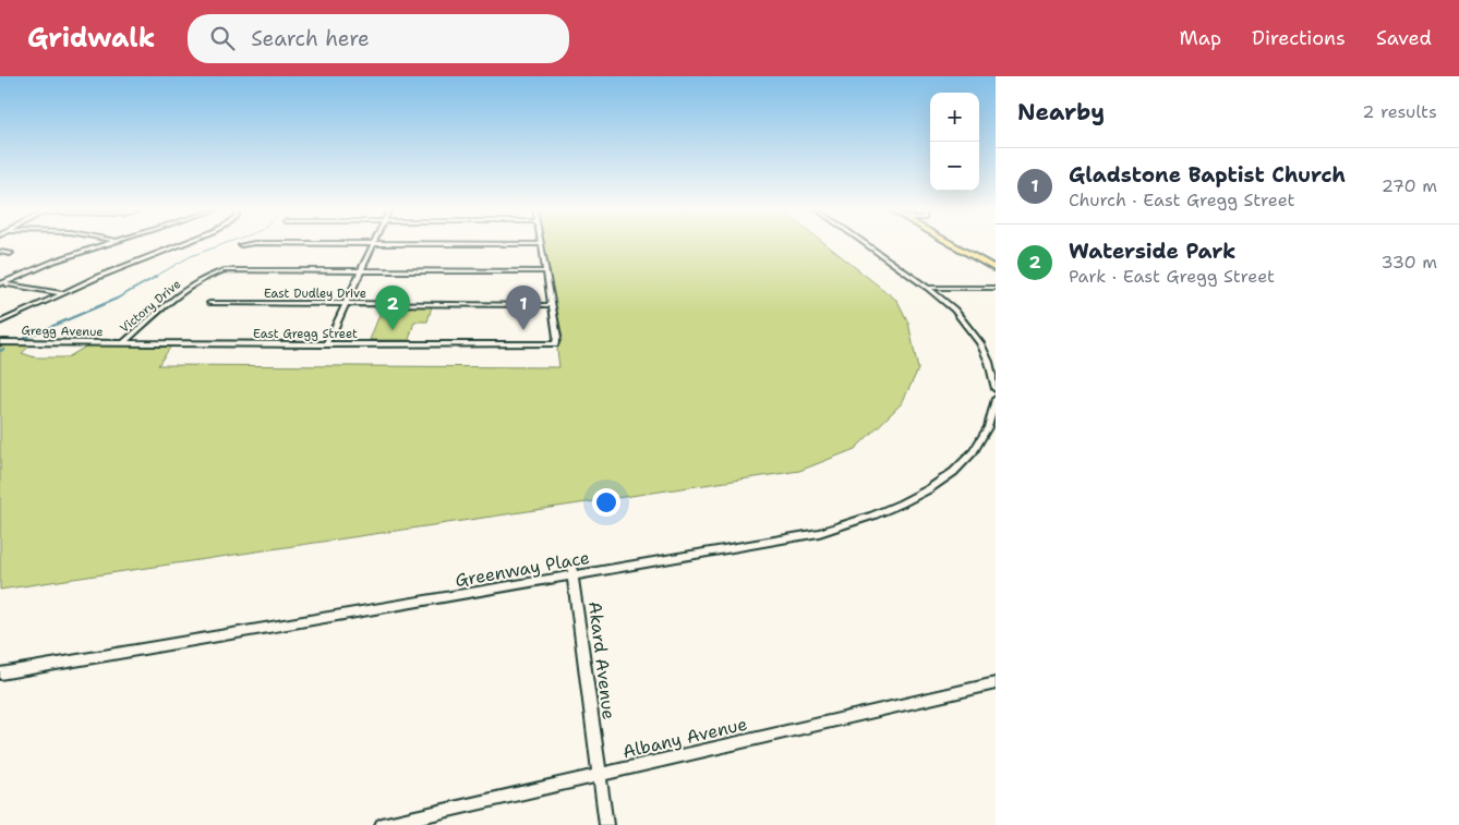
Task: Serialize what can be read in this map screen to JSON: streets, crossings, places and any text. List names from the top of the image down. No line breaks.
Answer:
{"streets":{"street":["East Dudley Drive","Victory Drive","Gregg Avenue","East Gregg Street","Greenway Place","Akard Avenue","Albany Avenue"]},"crossings":[["East Dudley Drive","East Gregg Street"],["Victory Drive","Gregg Avenue"],["Victory Drive","East Gregg Street"],["Gregg Avenue","East Gregg Street"],["Greenway Place","Akard Avenue"],["Akard Avenue","Albany Avenue"]],"page":{"header":"Gridwalk","search":"Search here","nav":["Map","Directions","Saved"],"heading":["Nearby","2 results"],"map_buttons":["+","−"],"list":[{"mark":"1","name":"Gladstone Baptist Church","note":"Church · East Gregg Street","value":"270 m"},{"mark":"2","name":"Waterside Park","note":"Park · East Gregg Street","value":"330 m"}],"pins":["1","2"]}}
